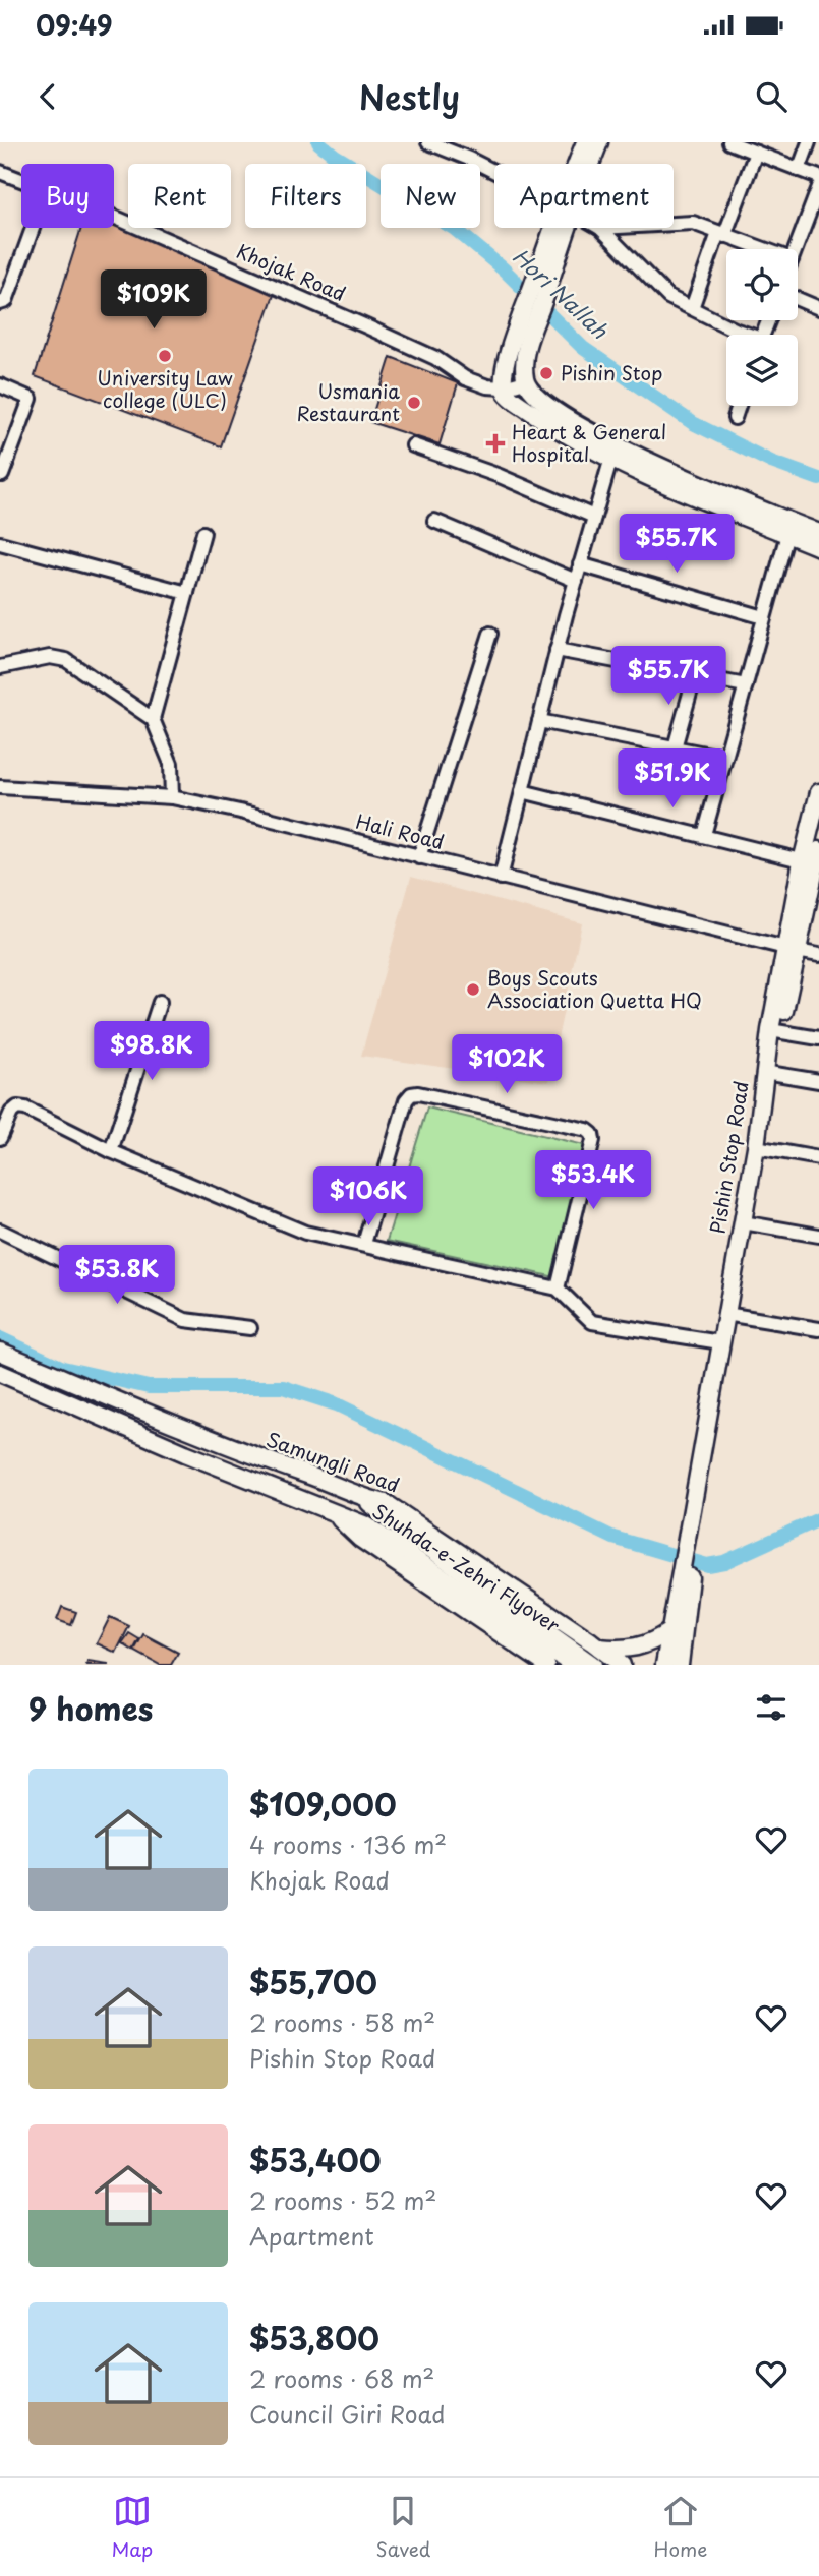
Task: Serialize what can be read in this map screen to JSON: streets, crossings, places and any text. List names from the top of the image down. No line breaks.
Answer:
{"streets":{"main road":["Pishin Stop Road","Samungli Road","Shuhda-e-Zehri Flyover"],"street":["Khojak Road","Hali Road"]},"crossings":[["Hali Road","Pishin Stop Road"],["Samungli Road","Shuhda-e-Zehri Flyover"]],"water":["Hori Nallah"],"places":{"other":["University Law college (ULC)","Pishin Stop","Usmania Restaurant","Boys Scouts Association Quetta HQ"],"health":["Heart & General Hospital"]},"page":{"status":"09:49","header":"Nestly","chip":["Buy","Rent","Filters","New","Apartment"],"price":["$109K","$55.7K","$55.7K","$51.9K","$98.8K","$102K","$53.4K","$106K","$53.8K"],"heading":"9 homes","list":[{"name":"$109,000","note":"4 rooms · 136 m² · Khojak Road"},{"name":"$55,700","note":"2 rooms · 58 m² · Pishin Stop Road"},{"name":"$53,400","note":"2 rooms · 52 m² · Apartment"},{"name":"$53,800","note":"2 rooms · 68 m² · Council Giri Road"}],"tabs":["Map","Saved","Home"]}}
